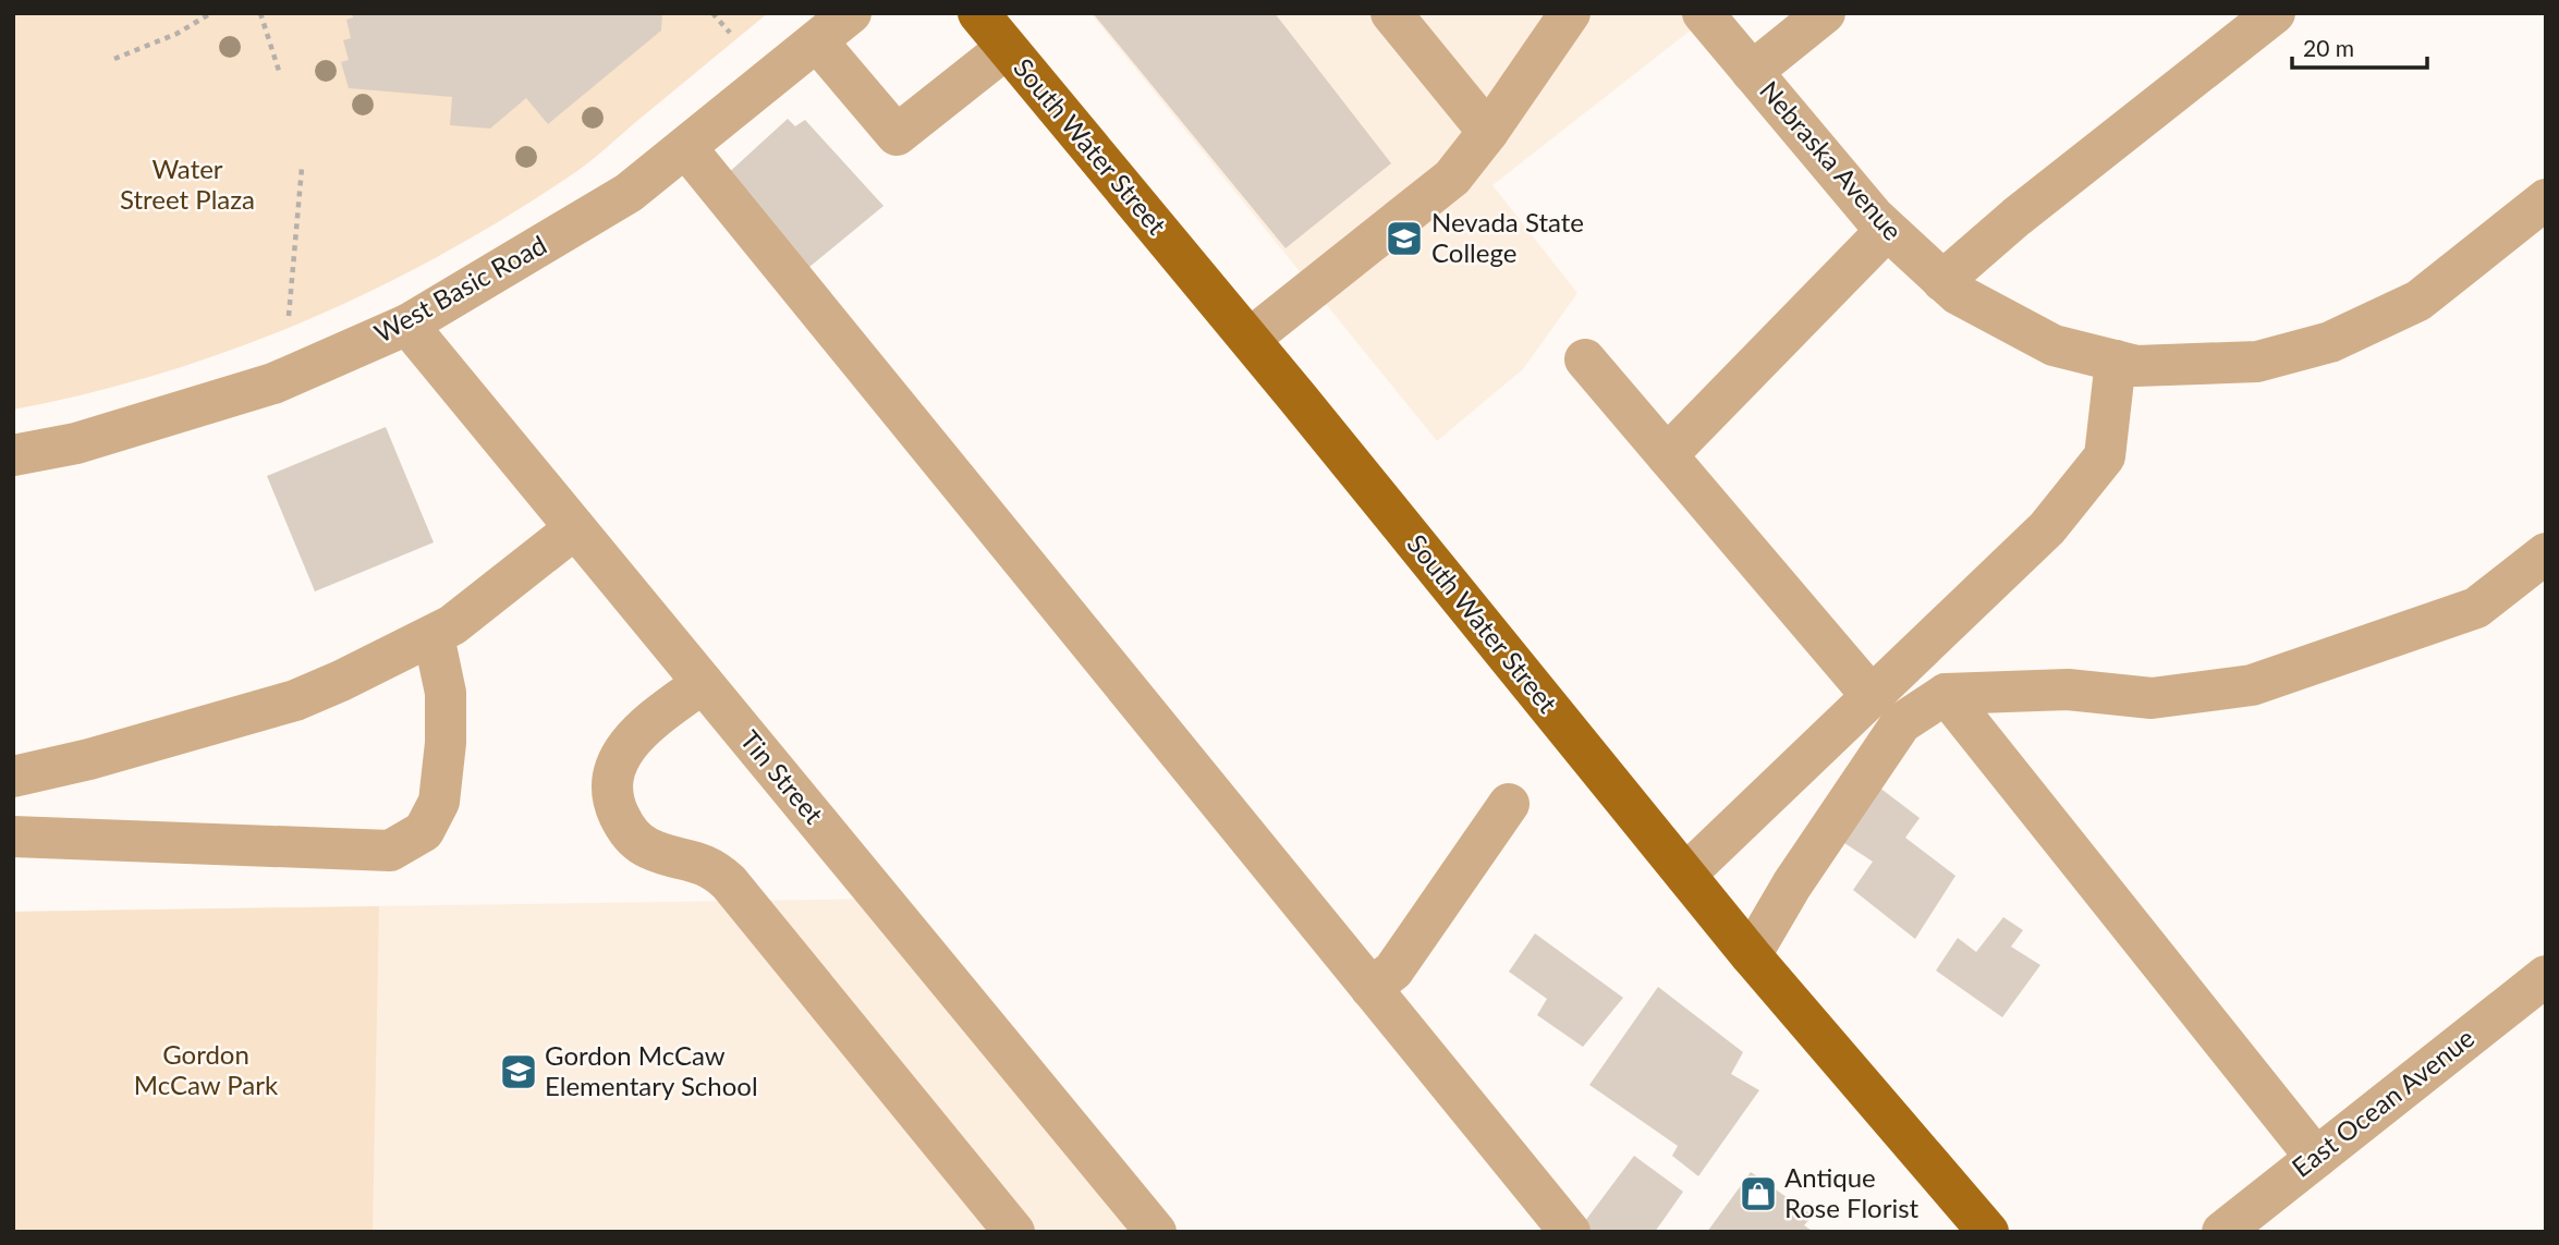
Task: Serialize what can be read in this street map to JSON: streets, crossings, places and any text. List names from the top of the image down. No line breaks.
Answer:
{"streets":{"main road":["South Water Street"],"street":["Nebraska Avenue","West Basic Road","Tin Street","East Ocean Avenue"]},"crossings":[["West Basic Road","Tin Street"]],"parks":["Water Street Plaza","Gordon McCaw Park"],"places":{"school or university":["Nevada State College","Gordon McCaw Elementary School"],"shop":["Antique Rose Florist"]},"scale_bar":"20 m"}
